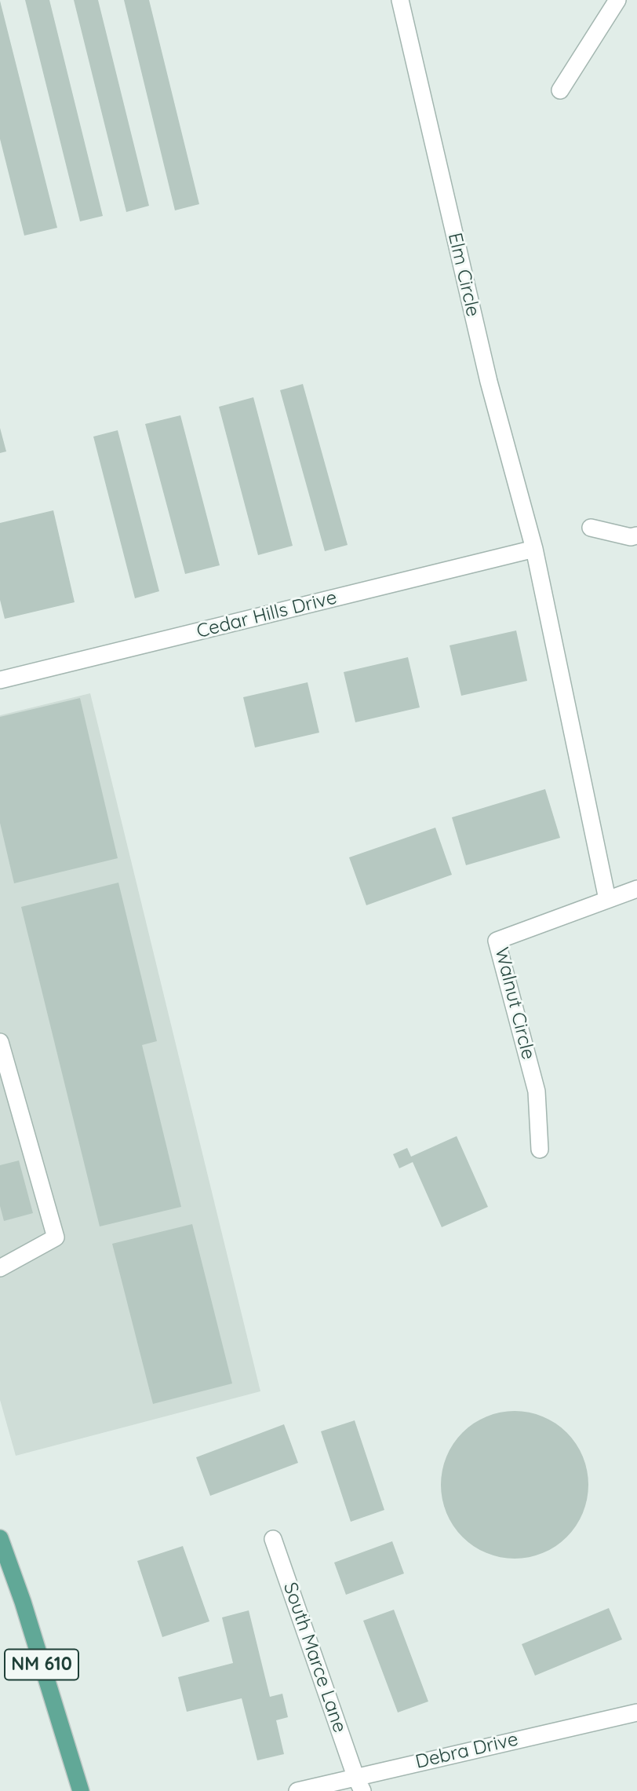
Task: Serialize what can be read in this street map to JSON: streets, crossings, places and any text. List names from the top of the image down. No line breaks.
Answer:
{"streets":{"main road":["NM 610"],"street":["Elm Circle","Cedar Hills Drive","Walnut Circle","South Marce Lane","Debra Drive"]},"crossings":[["Elm Circle","Cedar Hills Drive"],["Elm Circle","Walnut Circle"],["South Marce Lane","Debra Drive"]]}
